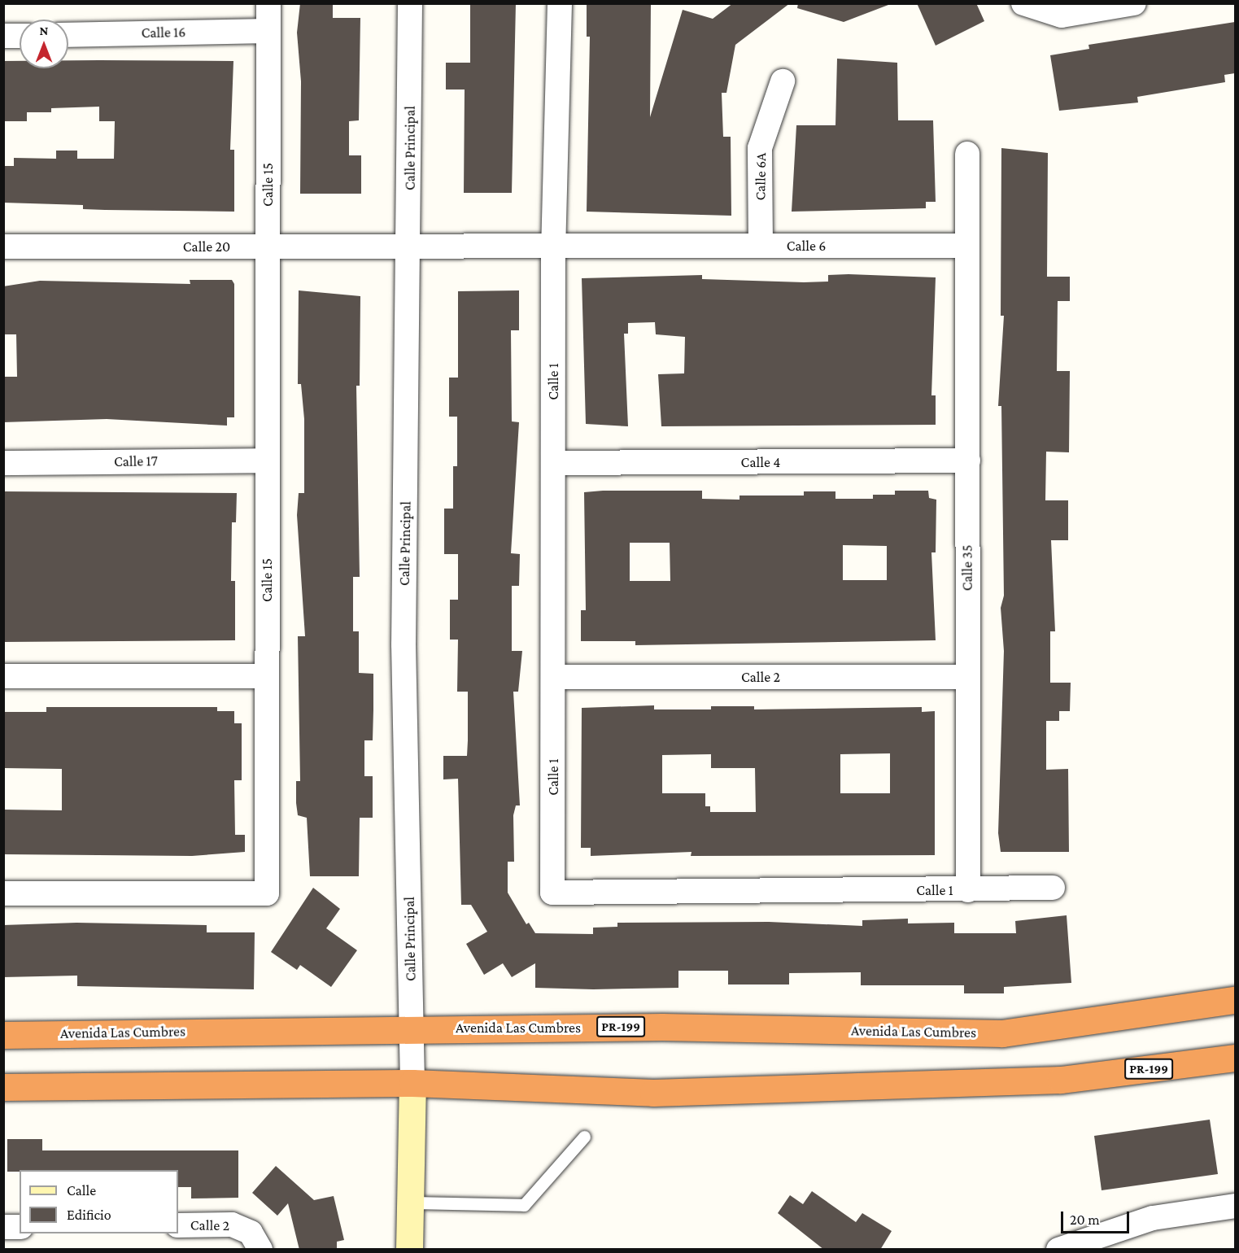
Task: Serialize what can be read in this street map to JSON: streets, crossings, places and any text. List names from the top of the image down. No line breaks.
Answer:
{"streets":{"highway":["PR-199","Avenida Las Cumbres"],"street":["Calle 16","Calle Principal","Calle 6A","Calle 15","Calle 6","Calle 20","Calle 1","Calle 17","Calle 4","Calle 35","Calle 2"]},"crossings":[["Calle 16","Calle 15"],["Calle Principal","Calle 20"],["Calle Principal","PR-199"],["Calle Principal","Avenida Las Cumbres"],["Calle 6A","Calle 6"],["Calle 15","Calle 20"],["Calle 15","Calle 17"],["Calle 6","Calle 1"],["Calle 6","Calle 35"],["Calle 1","Calle 4"],["Calle 1","Calle 35"],["Calle 1","Calle 2"],["Calle 4","Calle 35"],["Calle 35","Calle 2"]],"legend":["Calle","Edificio"],"scale_bar":"20 m","north":"top"}
